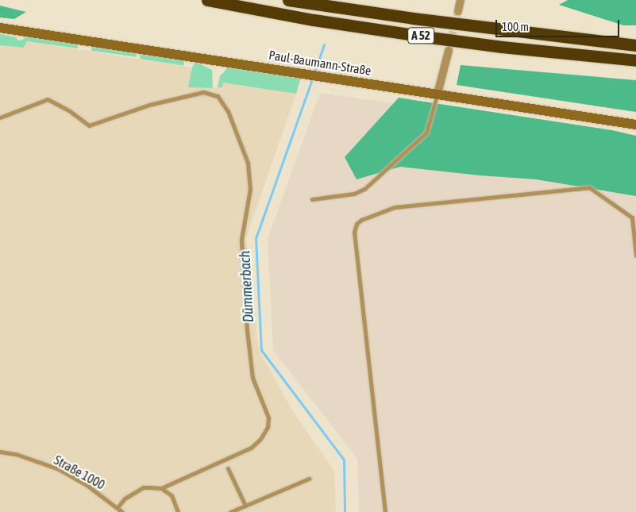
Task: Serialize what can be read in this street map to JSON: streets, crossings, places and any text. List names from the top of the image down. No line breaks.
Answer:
{"streets":{"highway":["A 52"],"main road":["Paul-Baumann-Straße"],"lane":["Straße 1000"]},"water":["Dümmerbach"],"scale_bar":"100 m"}
